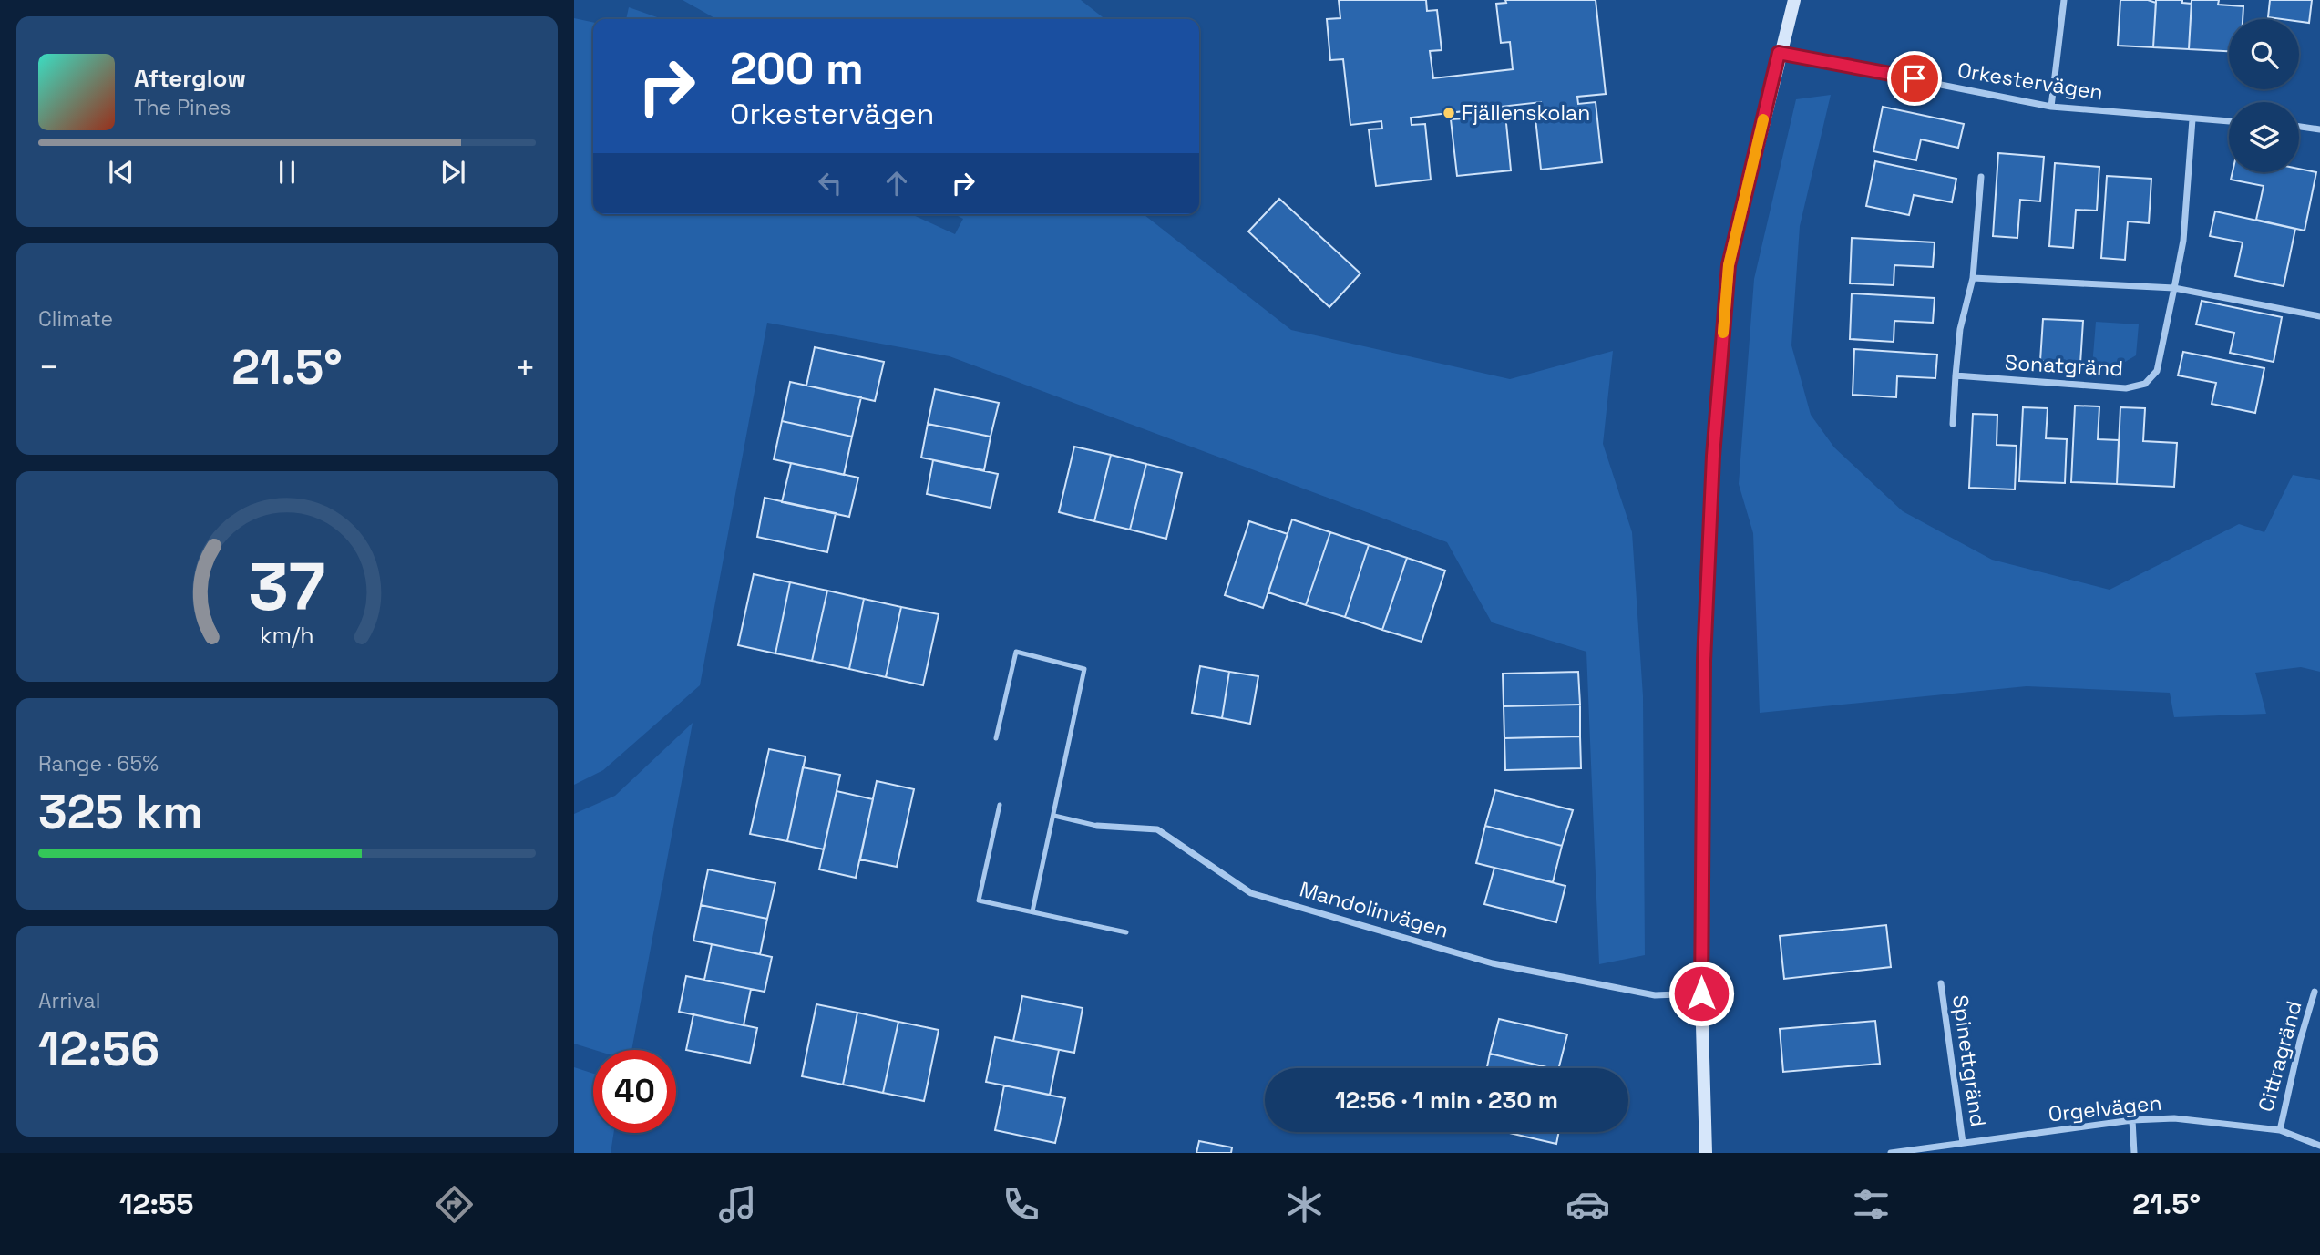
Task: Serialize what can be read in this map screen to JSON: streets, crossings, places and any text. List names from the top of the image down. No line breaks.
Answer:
{"streets":{"street":["Orkestervägen","Sonatgränd","Mandolinvägen","Cittragränd","Spinettgränd","Orgelvägen"]},"crossings":[["Orkestervägen","Sonatgränd"],["Cittragränd","Orgelvägen"],["Spinettgränd","Orgelvägen"]],"places":["Fjällenskolan"],"page":{"turn":["200 m","Orkestervägen"],"song":["Afterglow","The Pines"],"tile":["Climate",["Range · 65%","325 km"],["Arrival","12:56"]],"heat":["−","21.5°","+"],"limit":"40","trip":"12:56 · 1 min · 230 m","tabs":["12:55","21.5°"],"gauge":["37","km/h"]}}
